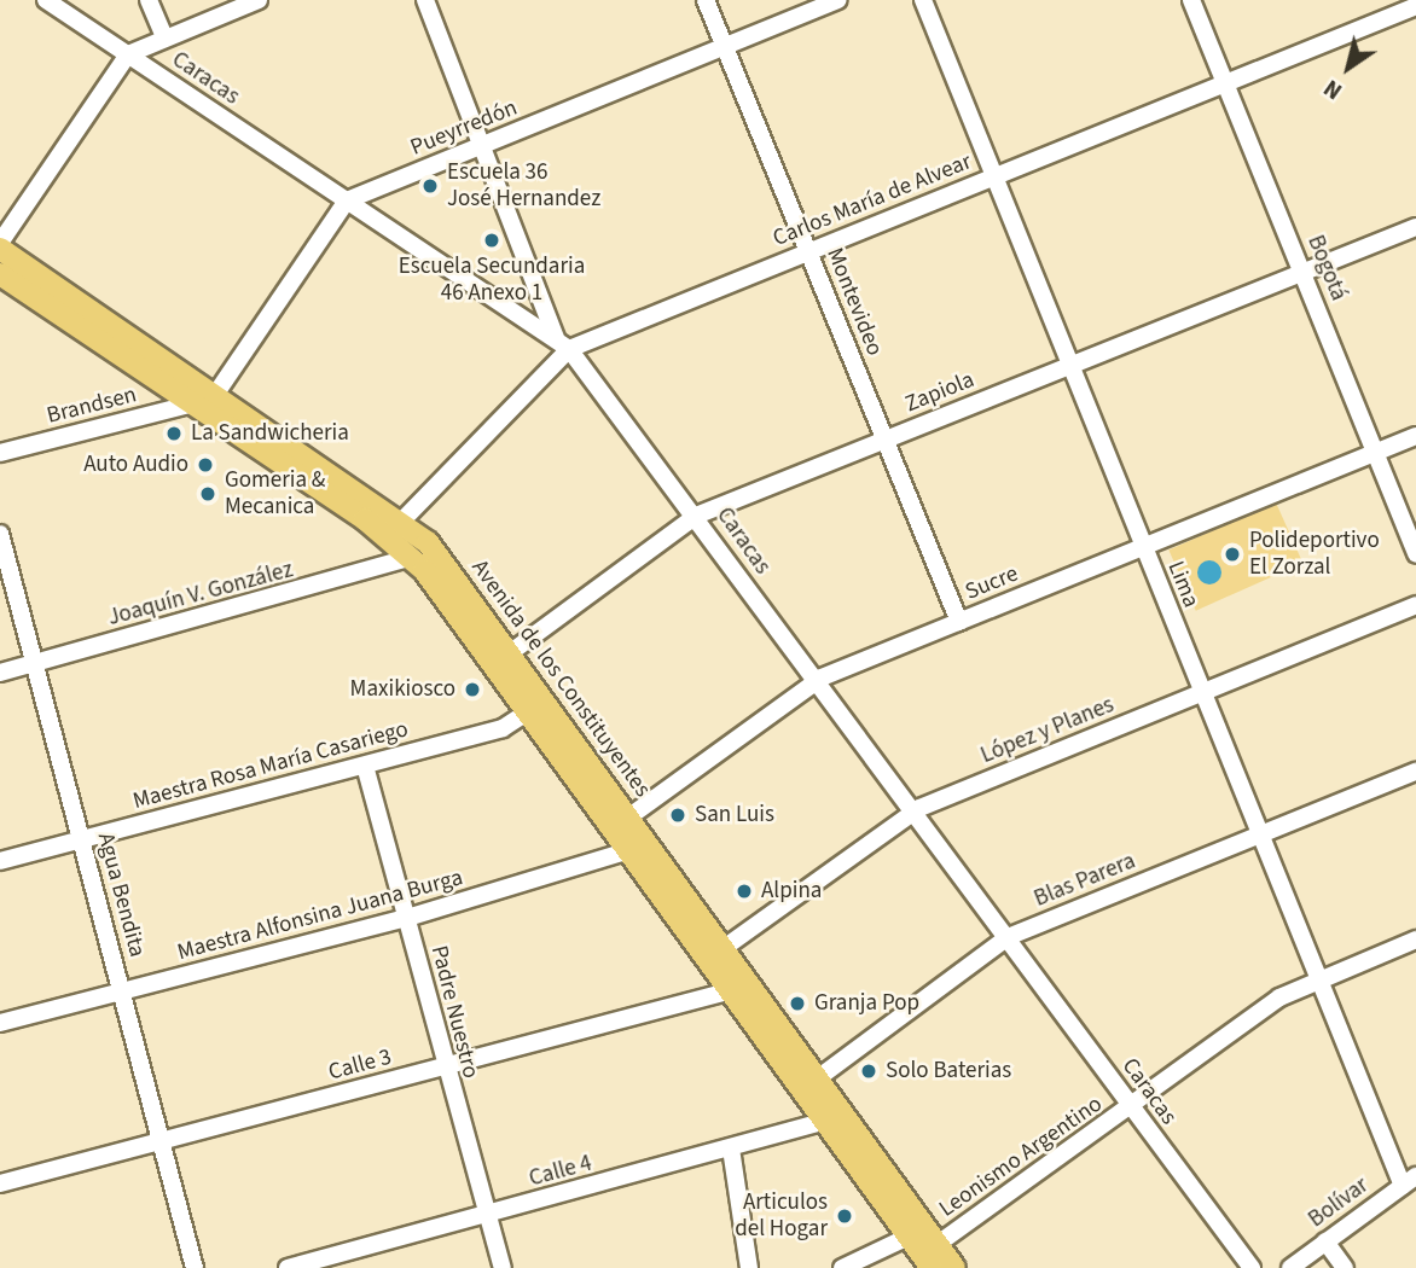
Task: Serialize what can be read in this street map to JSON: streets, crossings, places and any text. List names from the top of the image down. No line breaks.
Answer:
{"streets":{"main road":["Avenida de los Constituyentes"],"street":["Caracas","Pueyrredón","Carlos María de Alvear","Bogotá","Montevideo","Zapiola","Brandsen","Sucre","Lima","Joaquín V. González","López y Planes","Maestra Rosa María Casariego","Blas Parera","Agua Bendita","Maestra Alfonsina Juana Burga","Padre Nuestro","Calle 3","Leonismo Argentino","Calle 4","Bolívar"]},"crossings":[["Caracas","Pueyrredón"],["Caracas","Carlos María de Alvear"],["Caracas","Zapiola"],["Caracas","Sucre"],["Caracas","López y Planes"],["Caracas","Blas Parera"],["Caracas","Leonismo Argentino"],["Pueyrredón","Montevideo"],["Carlos María de Alvear","Bogotá"],["Carlos María de Alvear","Montevideo"],["Carlos María de Alvear","Lima"],["Carlos María de Alvear","Avenida de los Constituyentes"],["Bogotá","Zapiola"],["Bogotá","Sucre"],["Montevideo","Zapiola"],["Montevideo","Sucre"],["Zapiola","Lima"],["Zapiola","Avenida de los Constituyentes"],["Brandsen","Avenida de los Constituyentes"],["Sucre","Lima"],["Sucre","Avenida de los Constituyentes"],["Lima","López y Planes"],["Lima","Blas Parera"],["Lima","Leonismo Argentino"],["Lima","Bolívar"],["Joaquín V. González","Avenida de los Constituyentes"],["Joaquín V. González","Agua Bendita"],["Avenida de los Constituyentes","López y Planes"],["Avenida de los Constituyentes","Maestra Rosa María Casariego"],["Avenida de los Constituyentes","Blas Parera"],["Avenida de los Constituyentes","Maestra Alfonsina Juana Burga"],["Avenida de los Constituyentes","Calle 3"],["Avenida de los Constituyentes","Leonismo Argentino"],["Avenida de los Constituyentes","Calle 4"],["Maestra Rosa María Casariego","Agua Bendita"],["Maestra Rosa María Casariego","Padre Nuestro"],["Agua Bendita","Maestra Alfonsina Juana Burga"],["Agua Bendita","Calle 3"],["Maestra Alfonsina Juana Burga","Padre Nuestro"],["Padre Nuestro","Calle 3"],["Padre Nuestro","Calle 4"]],"places":["Escuela 36 José Hernandez","Escuela Secundaria 46 Anexo 1","La Sandwicheria","Auto Audio","Gomeria & Mecanica","Polideportivo El Zorzal","Maxikiosco","San Luis","Alpina","Granja Pop","Solo Baterias","Articulos del Hogar"],"north":"bottom left"}
